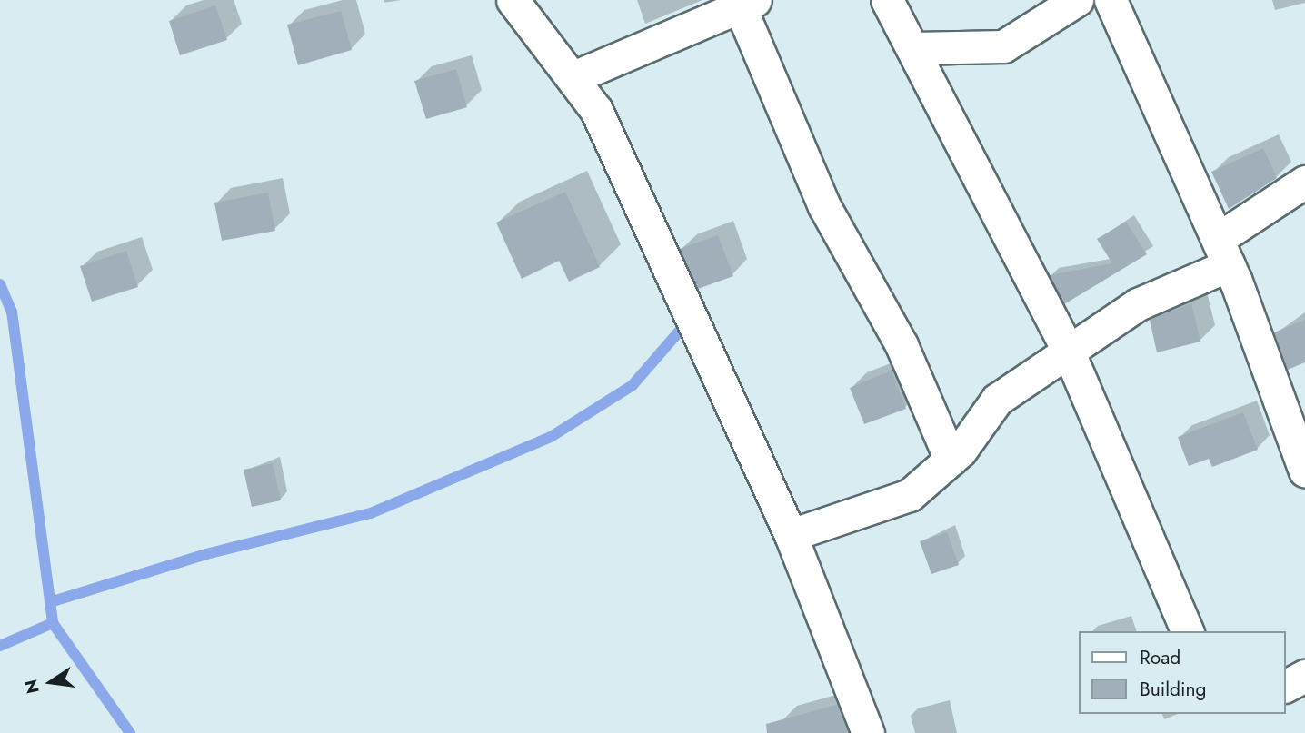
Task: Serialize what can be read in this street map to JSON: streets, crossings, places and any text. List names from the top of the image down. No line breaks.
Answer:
{"legend":["Road","Building"],"north":"left"}
